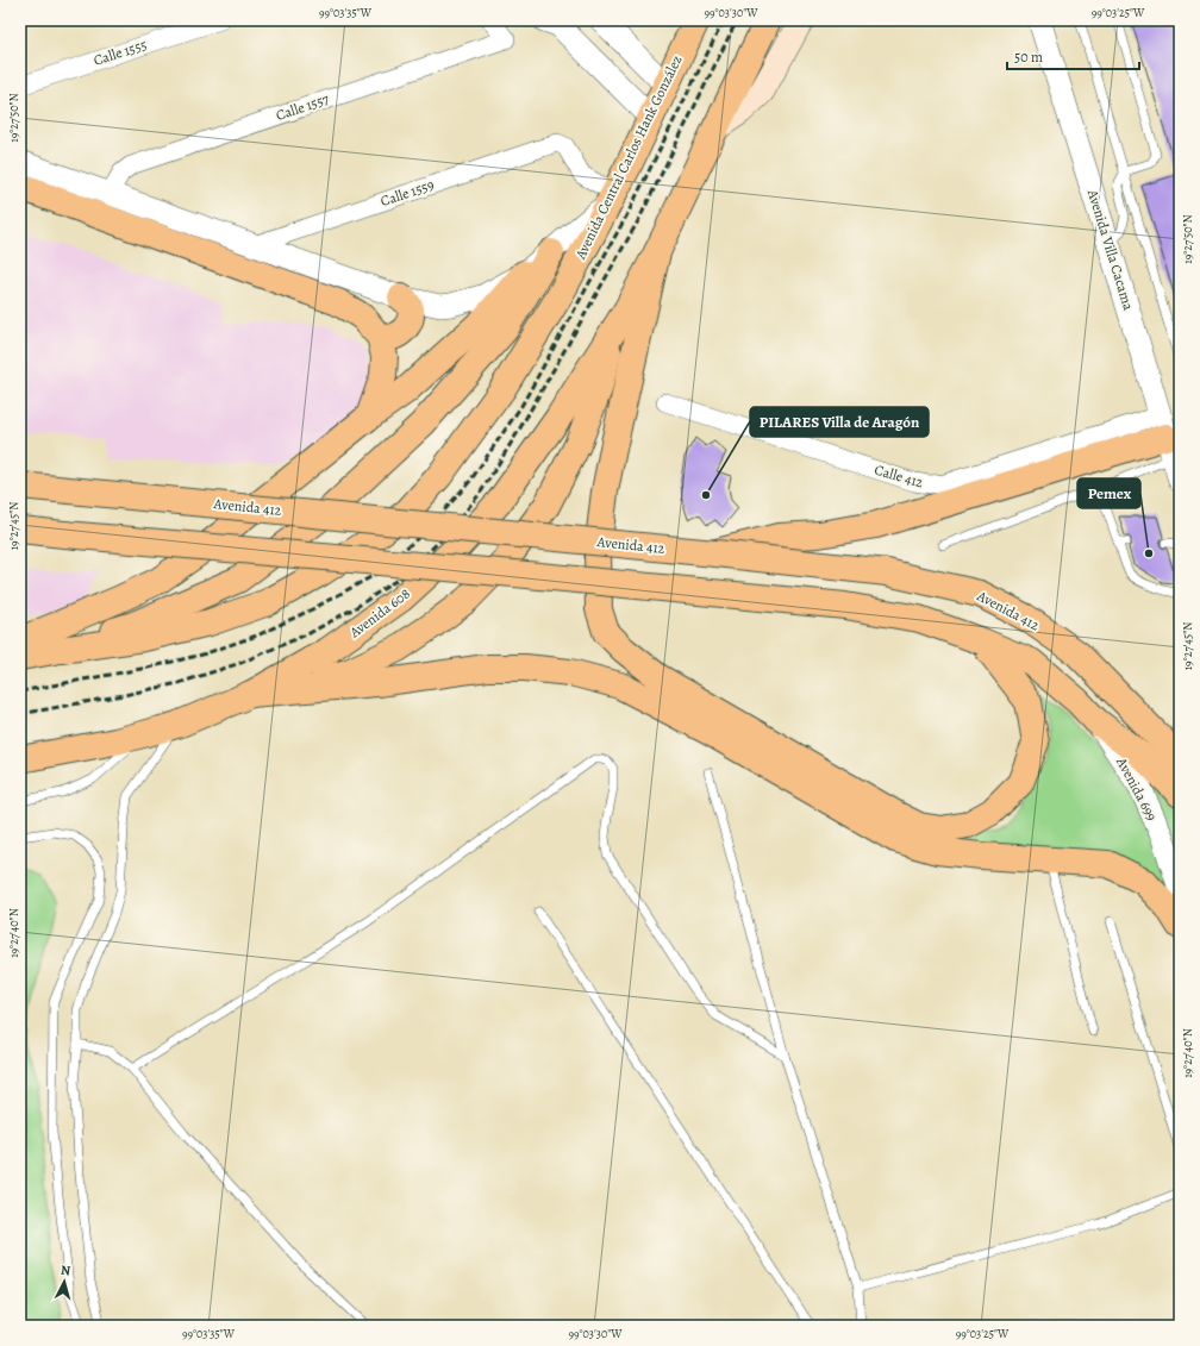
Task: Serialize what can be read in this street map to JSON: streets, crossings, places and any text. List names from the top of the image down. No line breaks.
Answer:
{"streets":{"main road":["Avenida Central Carlos Hank González","Avenida 412","Avenida 608"],"street":["Calle 1555","Calle 1557","Calle 1559","Avenida Villa Cacama","Calle 412","Avenida 699"]},"crossings":[["Avenida Central Carlos Hank González","Calle 1559"],["Avenida Villa Cacama","Calle 412"]],"places":["PILARES Villa de Aragón","Pemex"],"scale_bar":"50 m","north":"top","coordinates":["99°03'35\"W","99°03'30\"W","99°03'25\"W","19°27'50\"N","19°27'45\"N","19°27'40\"N"]}
